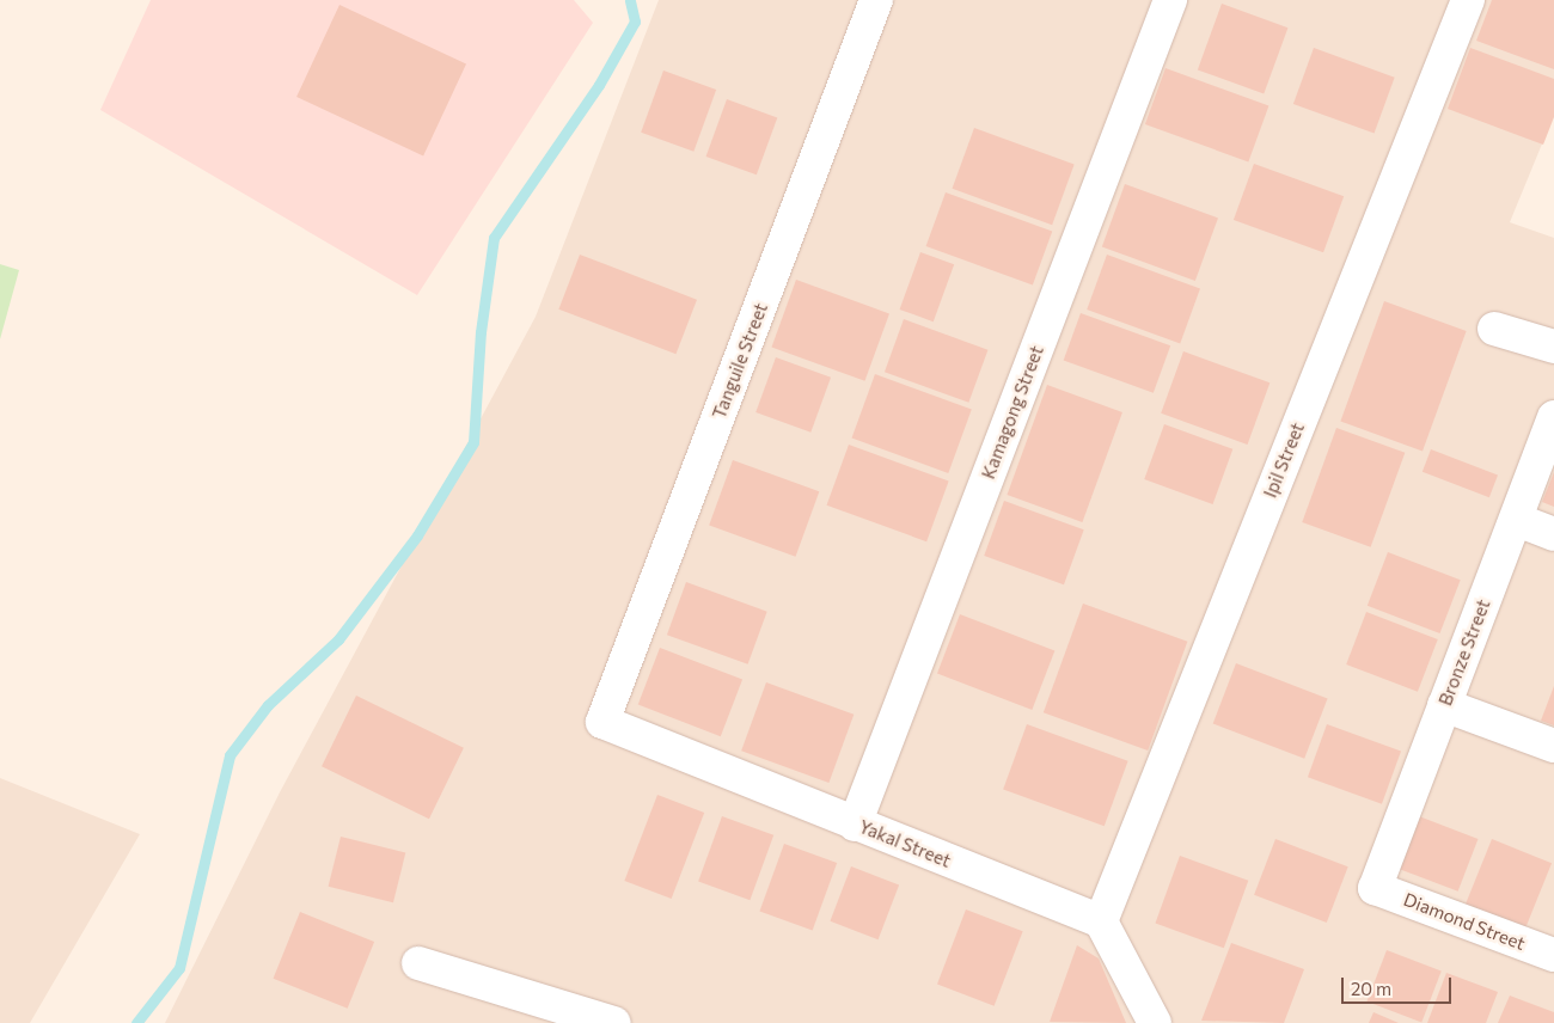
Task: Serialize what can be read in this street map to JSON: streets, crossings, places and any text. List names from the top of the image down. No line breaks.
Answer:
{"streets":{"street":["Tanguile Street","Kamagong Street","Ipil Street","Bronze Street","Yakal Street","Diamond Street"]},"crossings":[["Tanguile Street","Yakal Street"],["Kamagong Street","Yakal Street"],["Ipil Street","Yakal Street"],["Bronze Street","Diamond Street"]],"scale_bar":"20 m"}
